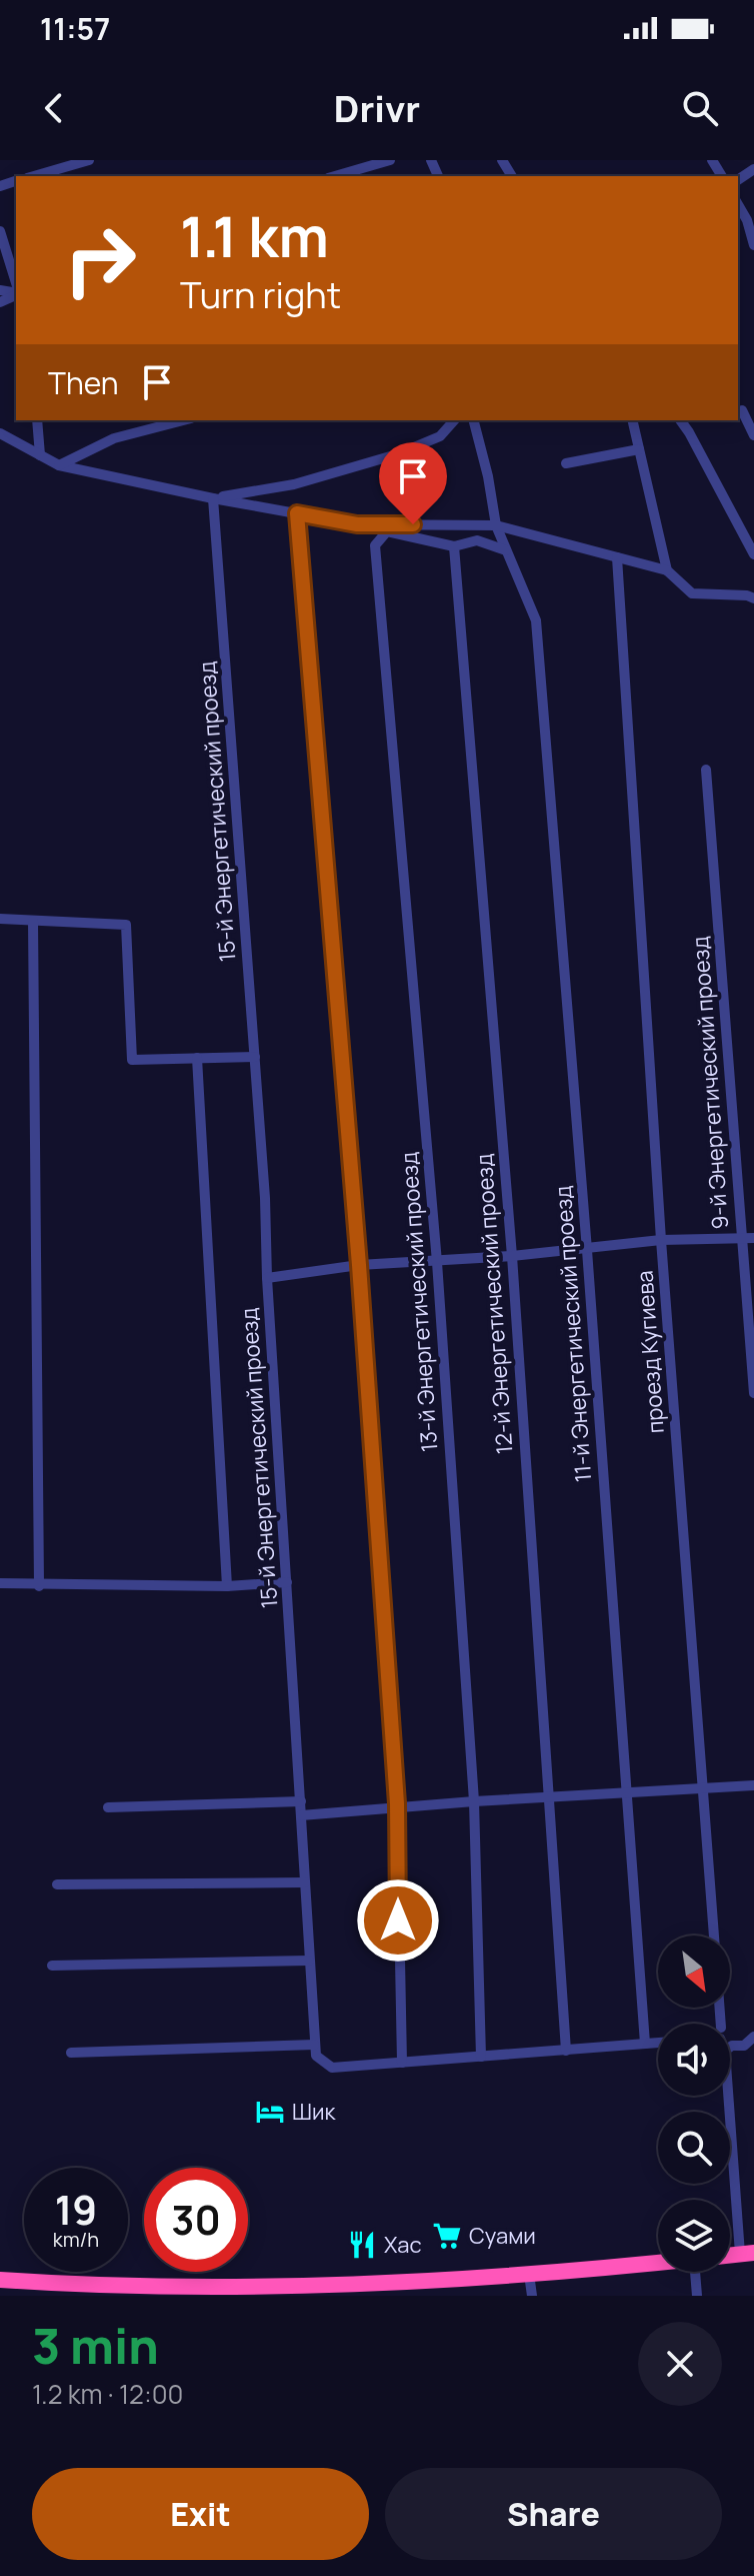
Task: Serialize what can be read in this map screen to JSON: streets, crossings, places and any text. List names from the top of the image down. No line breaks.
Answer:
{"streets":{"street":["15-й Энергетический проезд","9-й Энергетический проезд","13-й Энергетический проезд","12-й Энергетический проезд","11-й Энергетический проезд","проезд Кугиева"]},"places":{"hotel":["Шик"],"supermarket":["Суами"],"restaurant":["Хас"]},"north":"bottom right","page":{"status":"11:57","header":"Drivr","turn":["1.1 km","Turn right"],"then":"Then","speed":"19 km/h","limit":"30","heading":["3 min","1.2 km · 12:00"],"buttons":["Exit","Share"]}}
